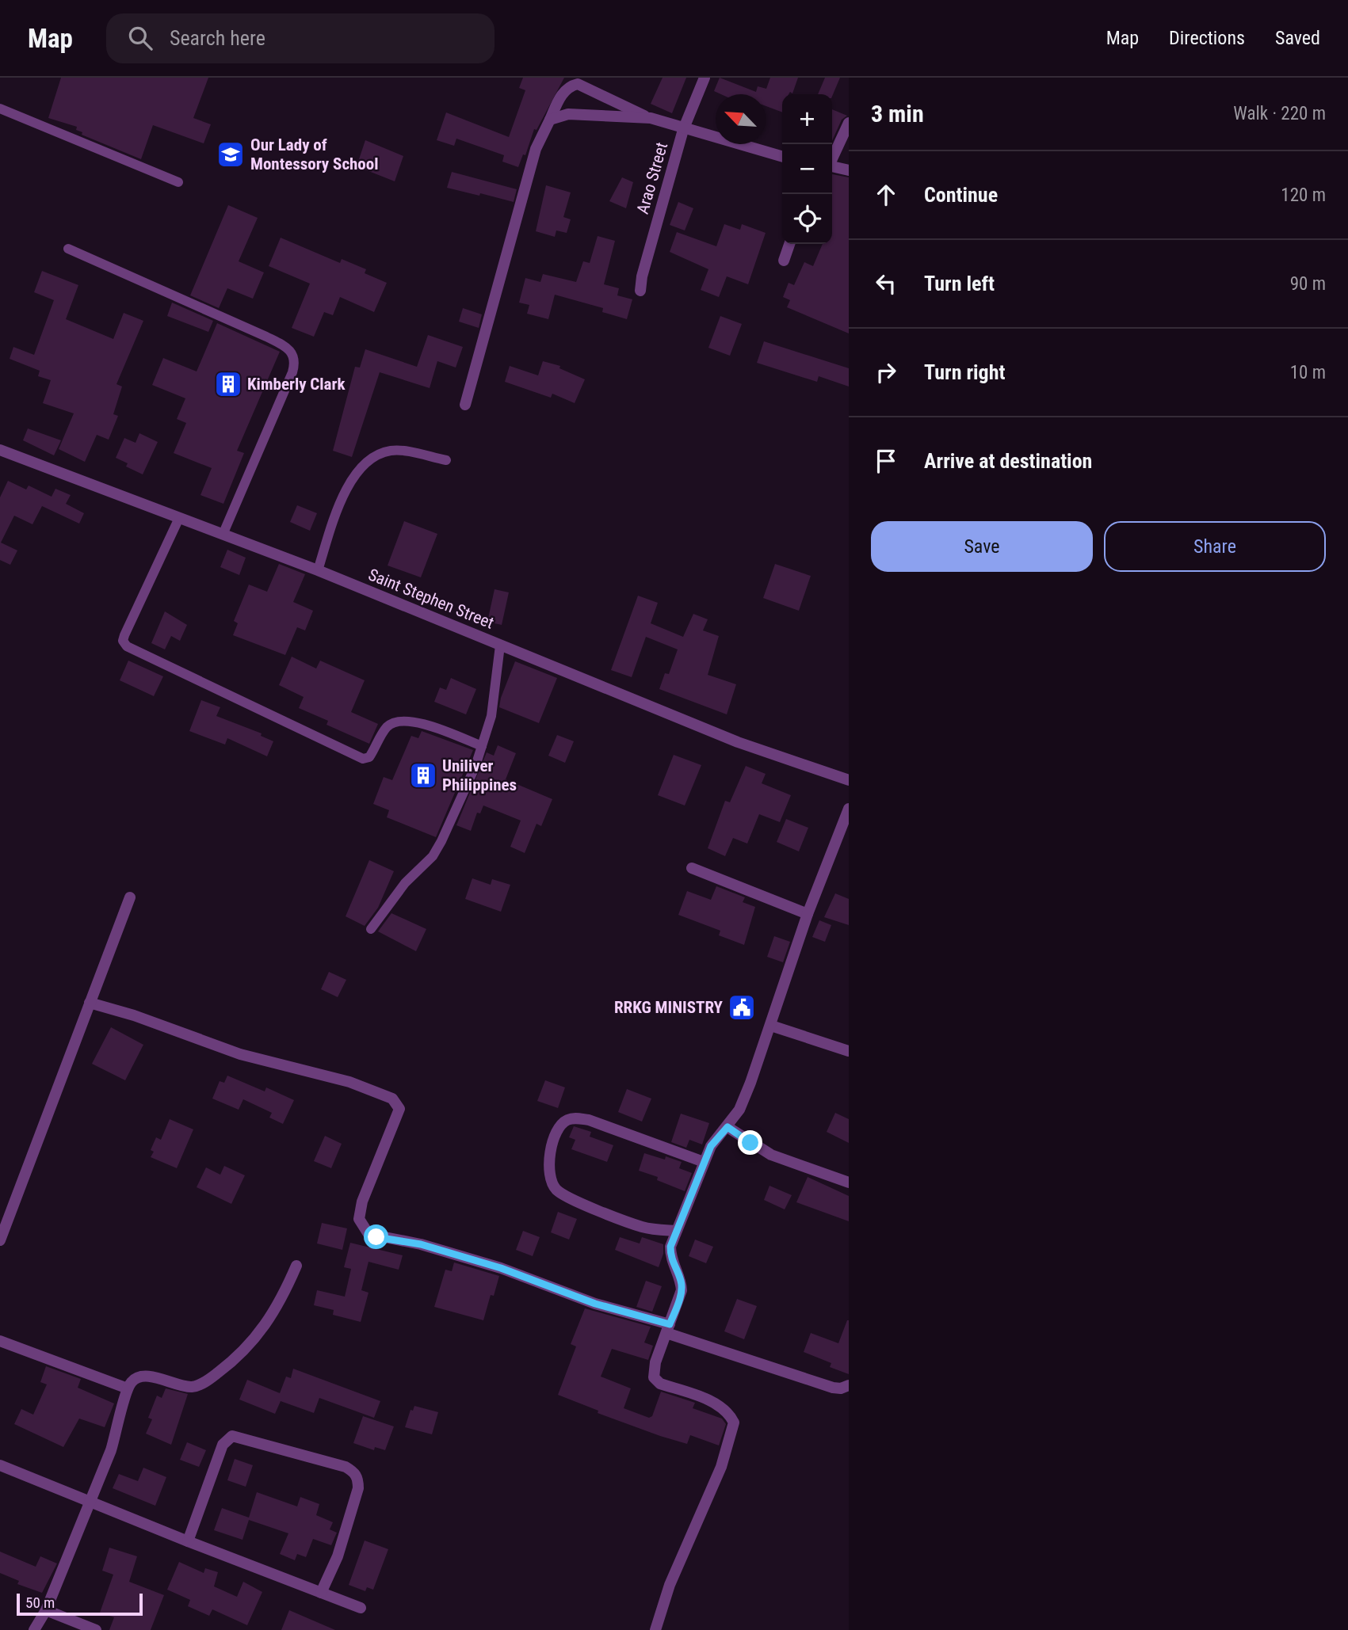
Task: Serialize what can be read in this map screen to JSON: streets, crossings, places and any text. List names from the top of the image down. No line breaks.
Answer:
{"streets":{"street":["Arao Street","Saint Stephen Street"]},"places":{"school or university":["Our Lady of Montessory School"],"building":["Kimberly Clark","Uniliver Philippines"],"public building":["RRKG MINISTRY"]},"scale_bar":"50 m","north":"top left","page":{"header":"Map","search":"Search here","nav":["Map","Directions","Saved"],"heading":["3 min","Walk · 220 m"],"map_buttons":["+","−"],"list":[["Continue","120 m"],["Turn left","90 m"],["Turn right","10 m"],"Arrive at destination"],"buttons":["Save","Share"],"scale":"50 m"}}
